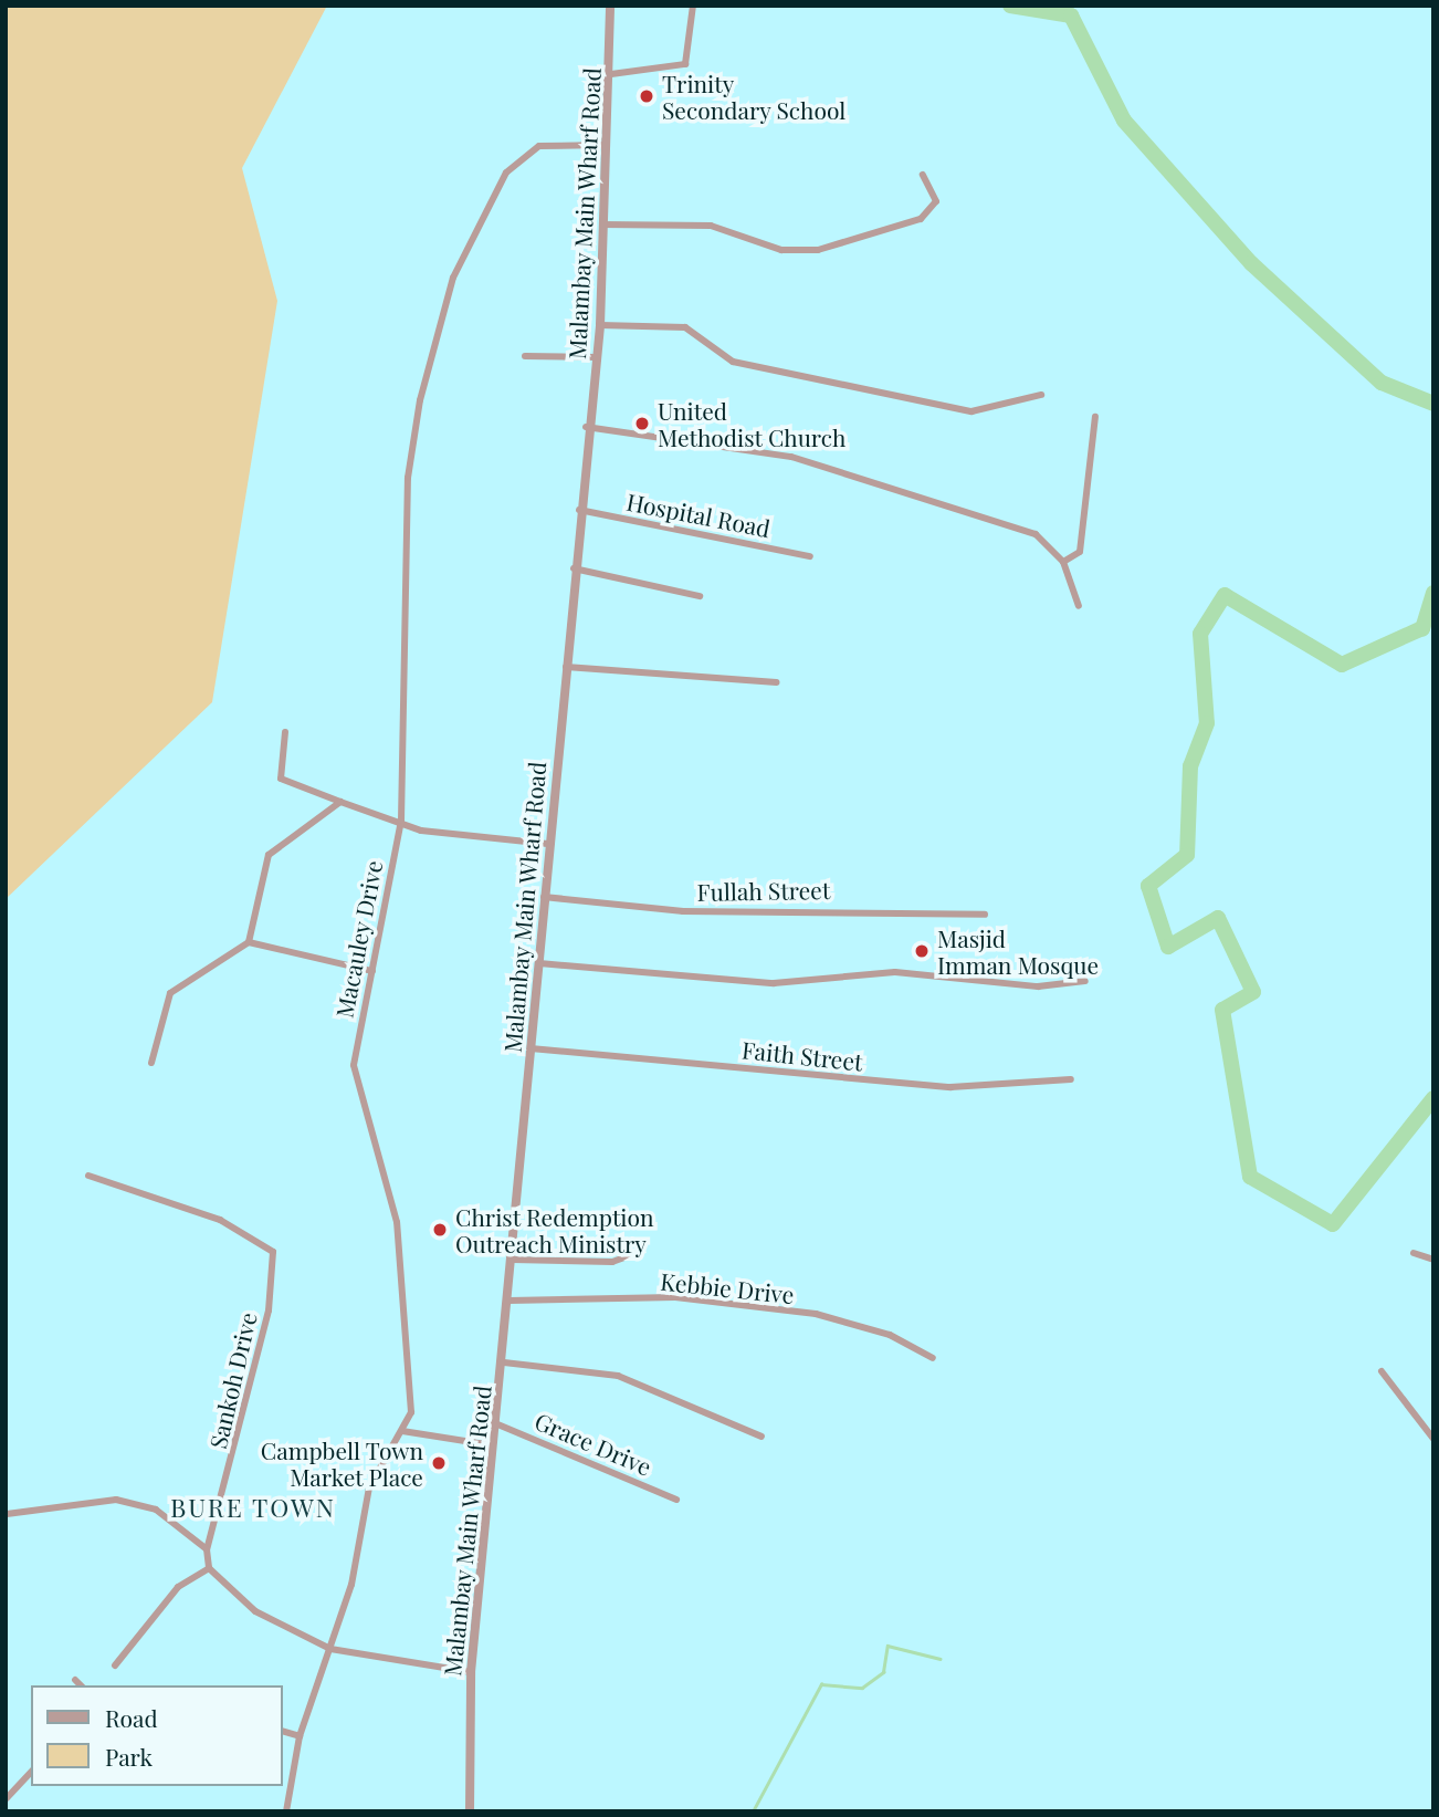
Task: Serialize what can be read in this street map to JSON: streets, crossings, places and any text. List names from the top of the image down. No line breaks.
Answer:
{"streets":{"street":["Malambay Main Wharf Road","Hospital Road","Fullah Street","Macauley Drive","Faith Street","Kebbie Drive","Sankoh Drive","Grace Drive"]},"crossings":[["Malambay Main Wharf Road","Hospital Road"],["Malambay Main Wharf Road","Fullah Street"],["Malambay Main Wharf Road","Macauley Drive"],["Malambay Main Wharf Road","Faith Street"],["Malambay Main Wharf Road","Kebbie Drive"],["Malambay Main Wharf Road","Grace Drive"]],"districts":["BURE TOWN"],"places":["Trinity Secondary School","United Methodist Church","Masjid Imman Mosque","Christ Redemption Outreach Ministry","Campbell Town Market Place"],"legend":["Road","Park"]}
